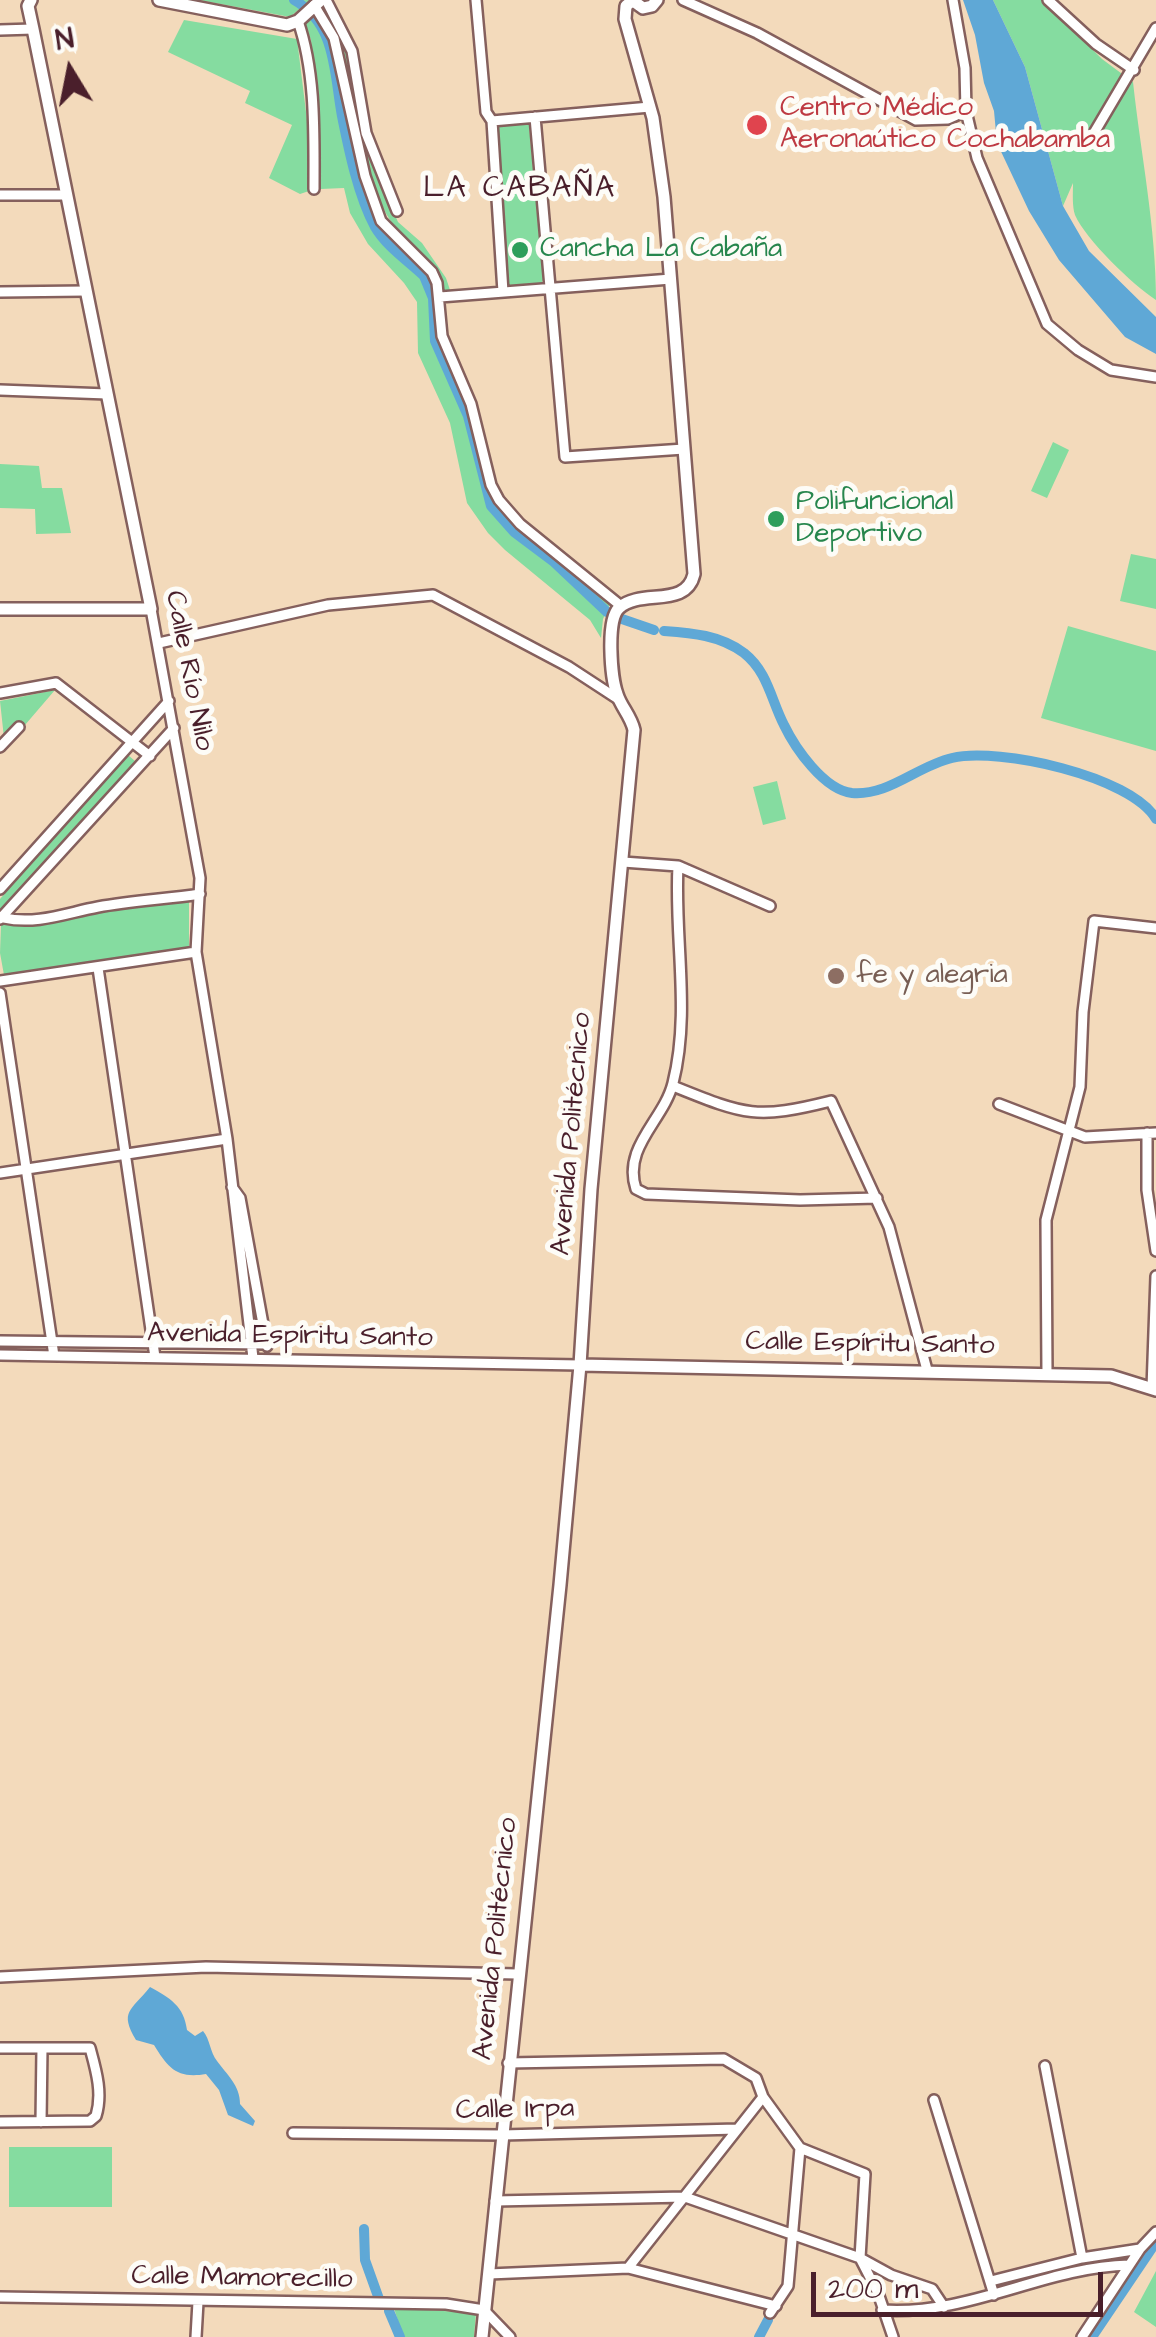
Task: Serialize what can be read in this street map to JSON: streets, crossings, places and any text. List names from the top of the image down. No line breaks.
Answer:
{"streets":{"main road":["Calle Río Nilo","Avenida Politécnico","Calle Espíritu Santo"],"street":["Avenida Espíritu Santo","Calle Irpa","Calle Mamorecillo"]},"crossings":[["Calle Río Nilo","Avenida Espíritu Santo"],["Avenida Politécnico","Avenida Espíritu Santo"],["Avenida Politécnico","Calle Espíritu Santo"],["Avenida Politécnico","Calle Irpa"],["Avenida Politécnico","Calle Mamorecillo"],["Avenida Espíritu Santo","Calle Espíritu Santo"]],"districts":["LA CABAÑA"],"places":["Centro Médico Aeronaútico Cochabamba","Cancha La Cabaña","Polifuncional Deportivo","fe y alegria"],"scale_bar":"200 m","north":"top"}
